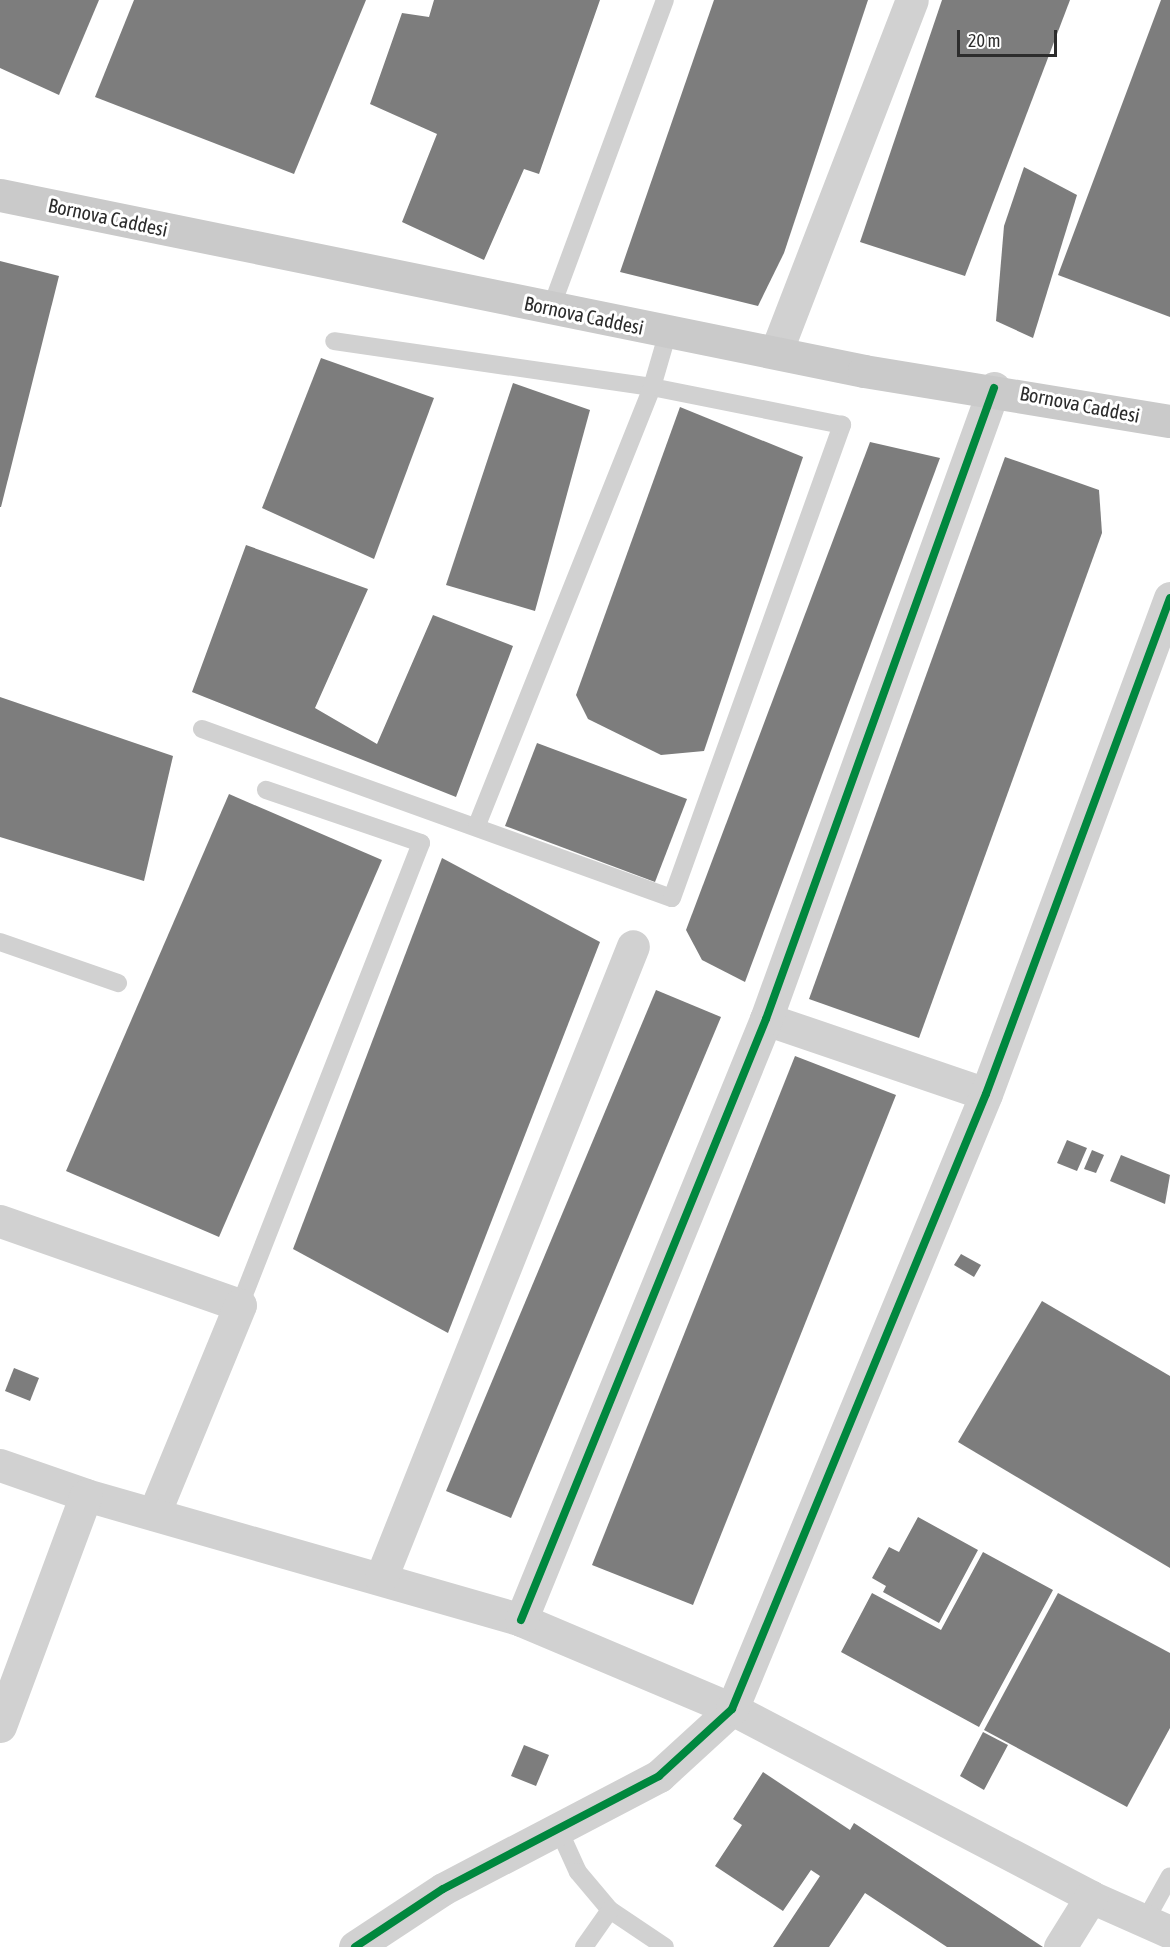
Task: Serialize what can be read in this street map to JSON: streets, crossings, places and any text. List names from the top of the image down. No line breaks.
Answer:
{"streets":{"main road":["Bornova Caddesi"]},"scale_bar":"20 m"}
